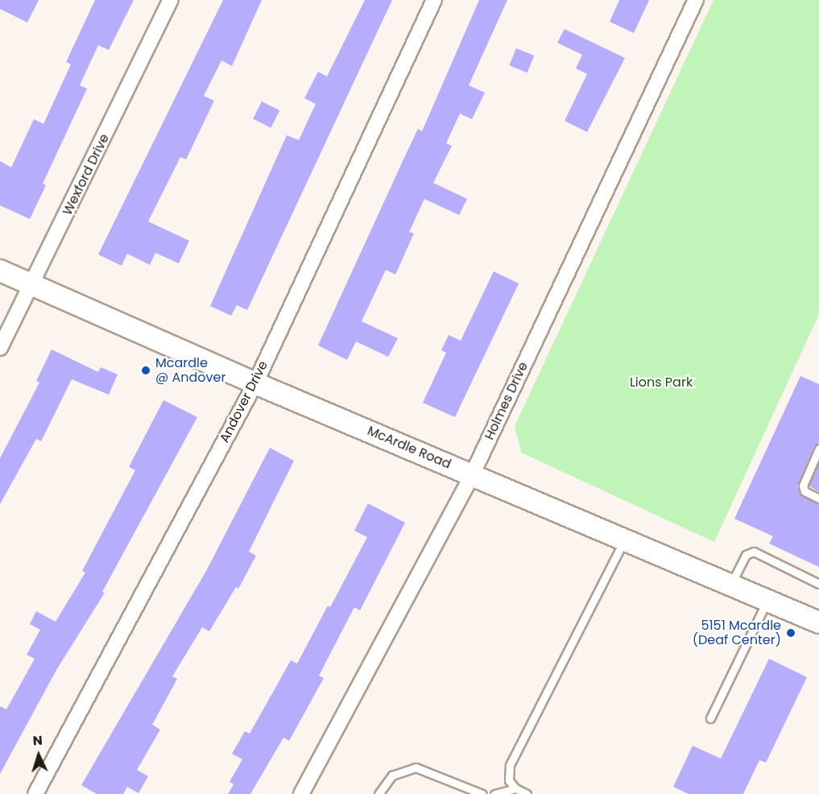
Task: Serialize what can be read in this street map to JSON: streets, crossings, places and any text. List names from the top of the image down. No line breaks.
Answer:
{"streets":{"main road":["McArdle Road"],"street":["Wexford Drive","Holmes Drive","Andover Drive"]},"crossings":[["Wexford Drive","McArdle Road"],["Holmes Drive","McArdle Road"],["Andover Drive","McArdle Road"]],"parks":["Lions Park"],"places":["Mcardle @ Andover","5151 Mcardle (Deaf Center)"],"north":"top"}
